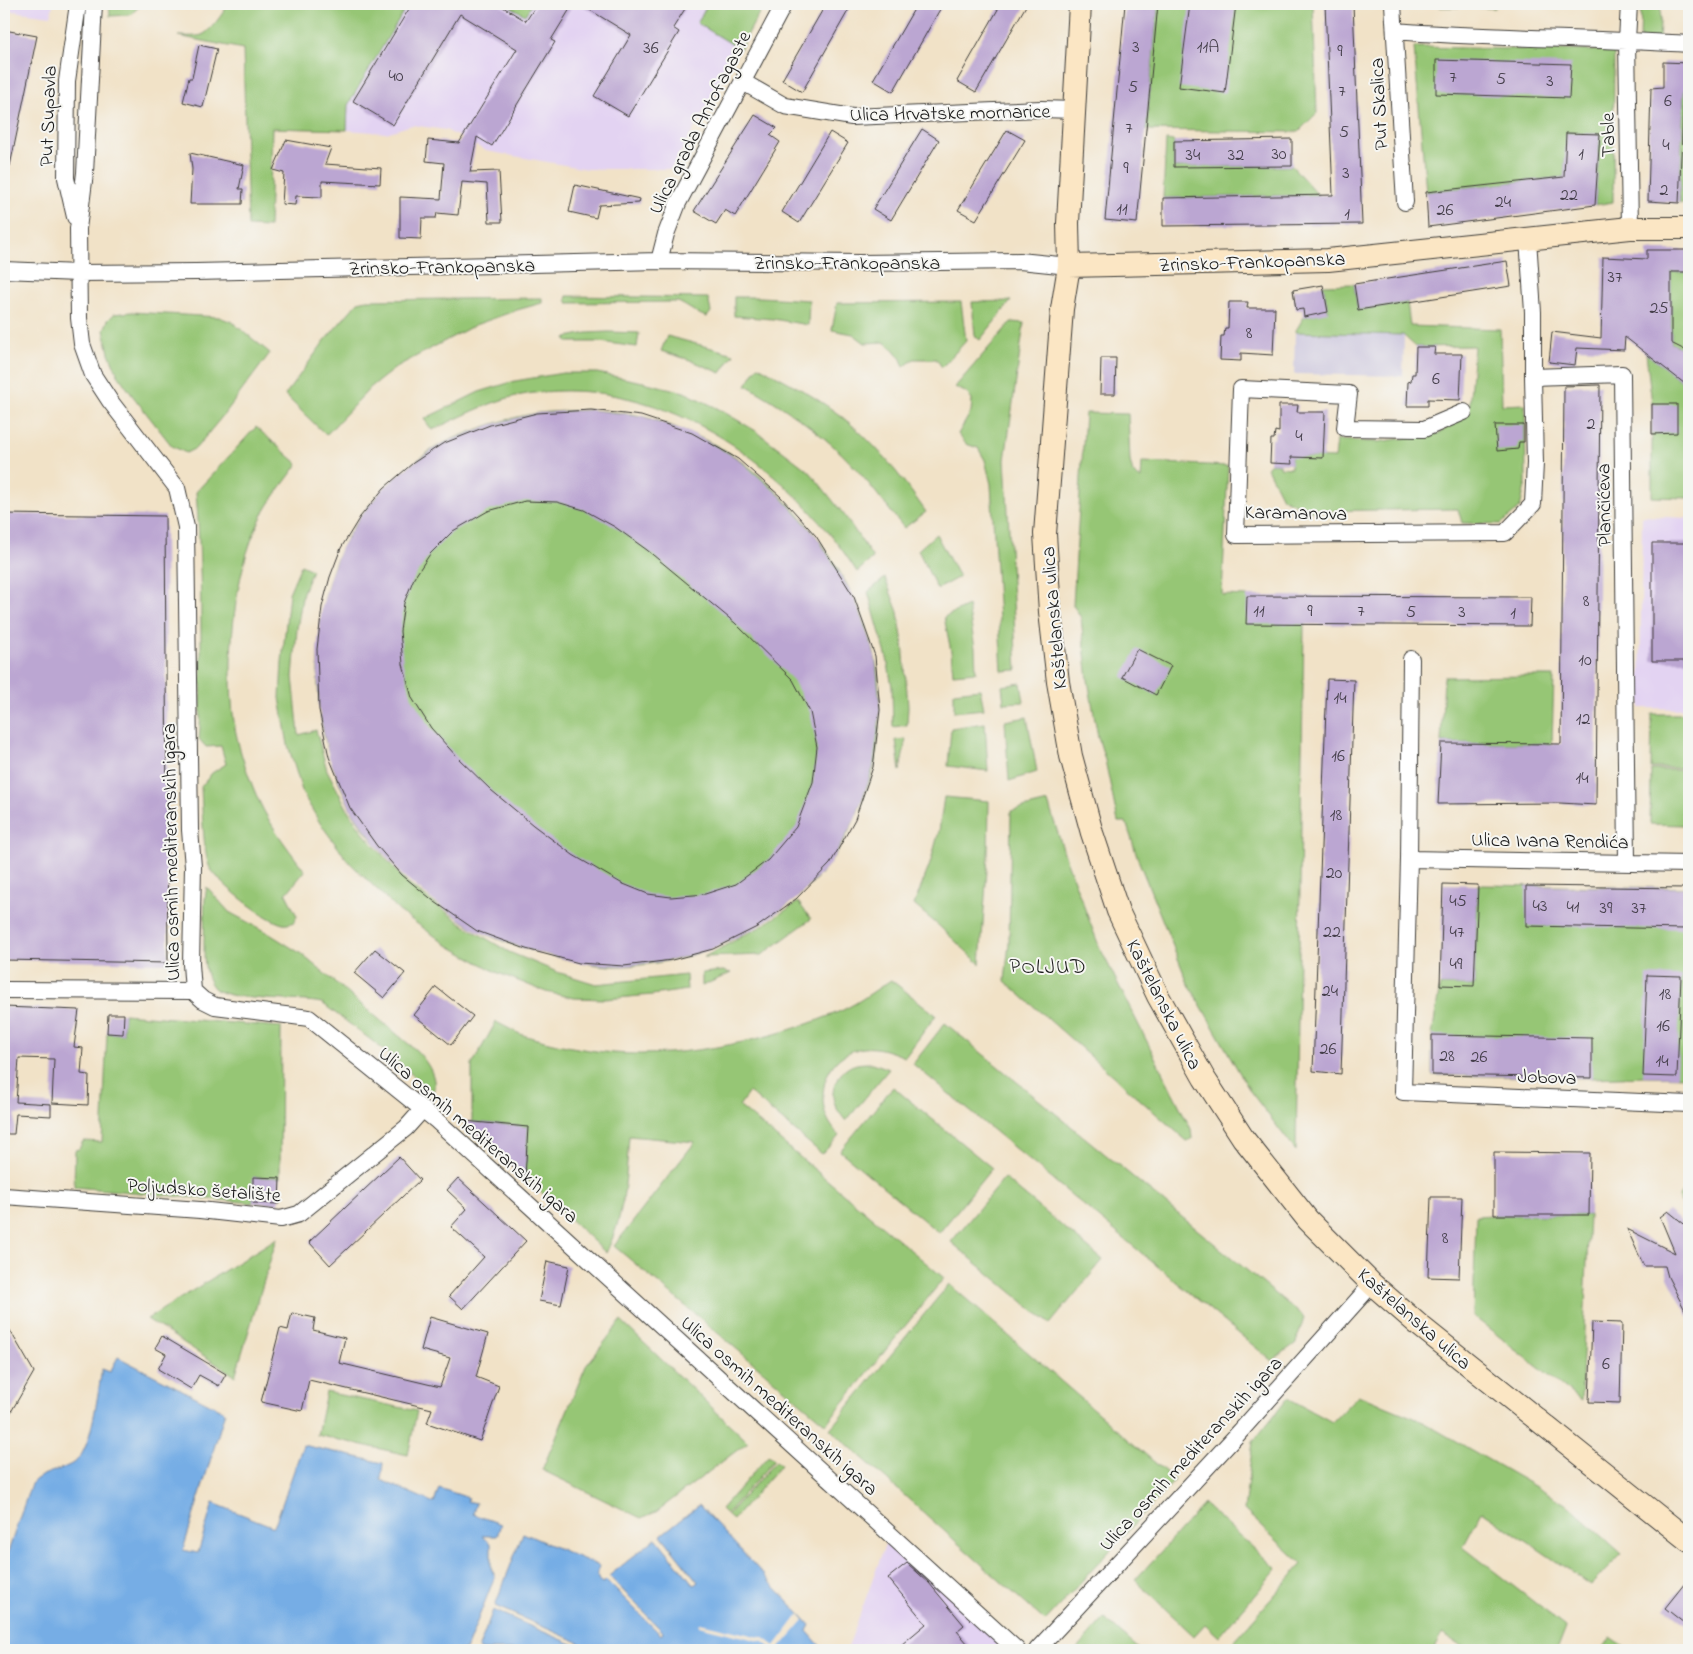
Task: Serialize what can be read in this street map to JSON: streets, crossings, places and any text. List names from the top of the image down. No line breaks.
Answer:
{"streets":{"main road":["Ulica Hrvatske mornarice","Zrinsko-Frankopanska","Kaštelanska ulica"],"street":["Put Skalica","Put Supavla","Ulica grada Antofagaste","Table","Plančićeva","Karamanova","Ulica Ivana Rendića","Ulica osmih mediteranskih igara","Jobova","Poljudsko šetalište"]},"crossings":[["Ulica Hrvatske mornarice","Ulica grada Antofagaste"],["Ulica Hrvatske mornarice","Zrinsko-Frankopanska"],["Ulica Hrvatske mornarice","Kaštelanska ulica"],["Put Supavla","Zrinsko-Frankopanska"],["Put Supavla","Ulica osmih mediteranskih igara"],["Ulica grada Antofagaste","Zrinsko-Frankopanska"],["Table","Zrinsko-Frankopanska"],["Zrinsko-Frankopanska","Kaštelanska ulica"],["Zrinsko-Frankopanska","Ulica osmih mediteranskih igara"],["Plančićeva","Karamanova"],["Plančićeva","Ulica Ivana Rendića"],["Kaštelanska ulica","Ulica osmih mediteranskih igara"],["Ulica Ivana Rendića","Jobova"],["Ulica osmih mediteranskih igara","Poljudsko šetalište"]],"districts":["POLJUD"],"house_numbers":["3","11A","36","9","40","7","5","3","5","7","6","7","5","4","30","1","34","32","9","3","2","22","24","11","26","1","37","25","8","6","2","4","8","11","9","7","5","3","1","10","14","12","16","14","18","20","45","43","41","39","37","22","47","49","24","18","16","26","28","26","14","8","6"]}
